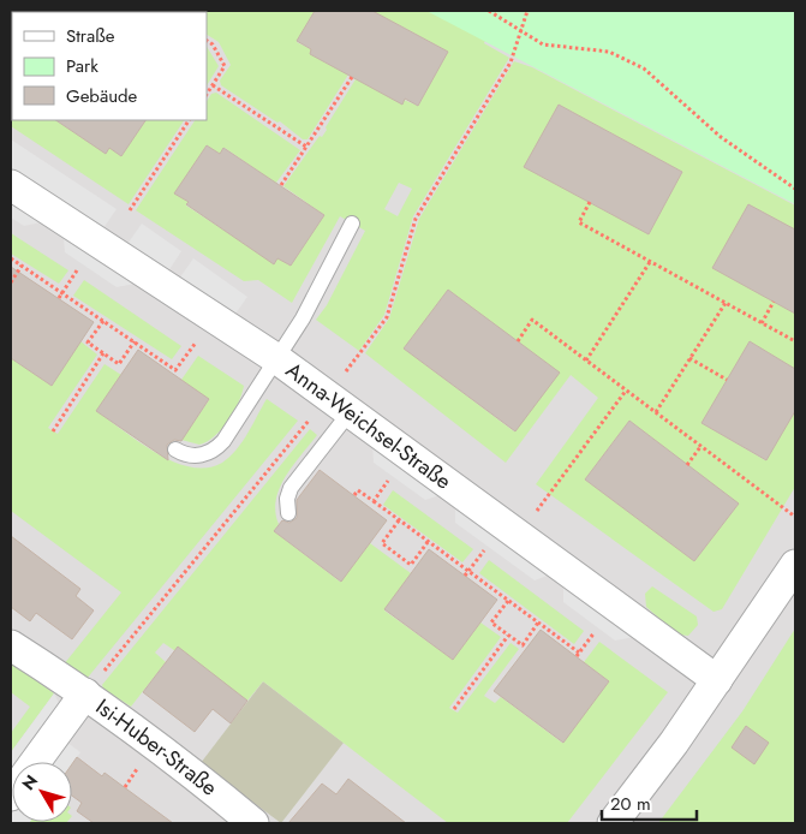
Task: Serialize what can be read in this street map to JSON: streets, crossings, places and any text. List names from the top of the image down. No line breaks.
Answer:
{"streets":{"street":["Anna-Weichsel-Straße","Isi-Huber-Straße"]},"legend":["Straße","Park","Gebäude"],"scale_bar":"20 m","north":"top left"}
